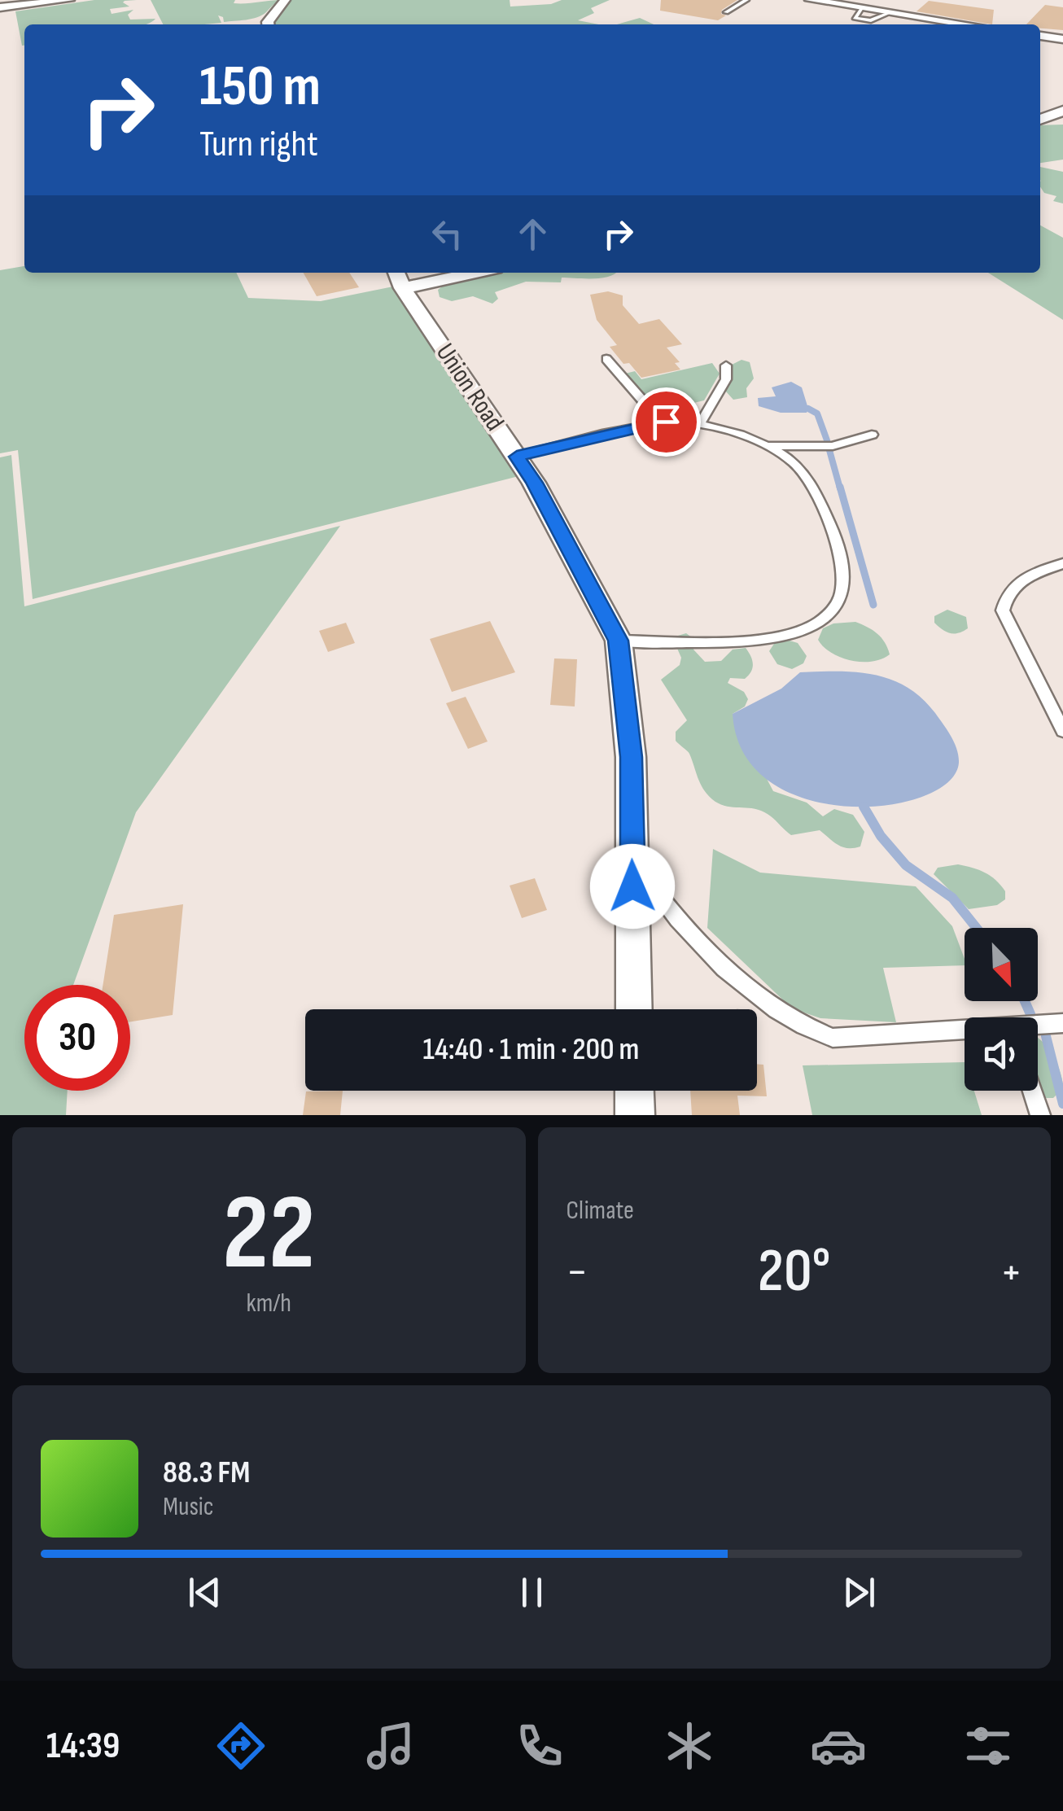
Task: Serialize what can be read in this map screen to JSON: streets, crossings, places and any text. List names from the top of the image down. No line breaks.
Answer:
{"streets":{"street":["Union Road"]},"north":"bottom right","page":{"turn":["150 m","Turn right"],"limit":"30","trip":"14:40 · 1 min · 200 m","tile":[["22","km/h"],"Climate"],"heat":["−","20°","+"],"song":["88.3 FM","Music"],"tabs":"14:39"}}
